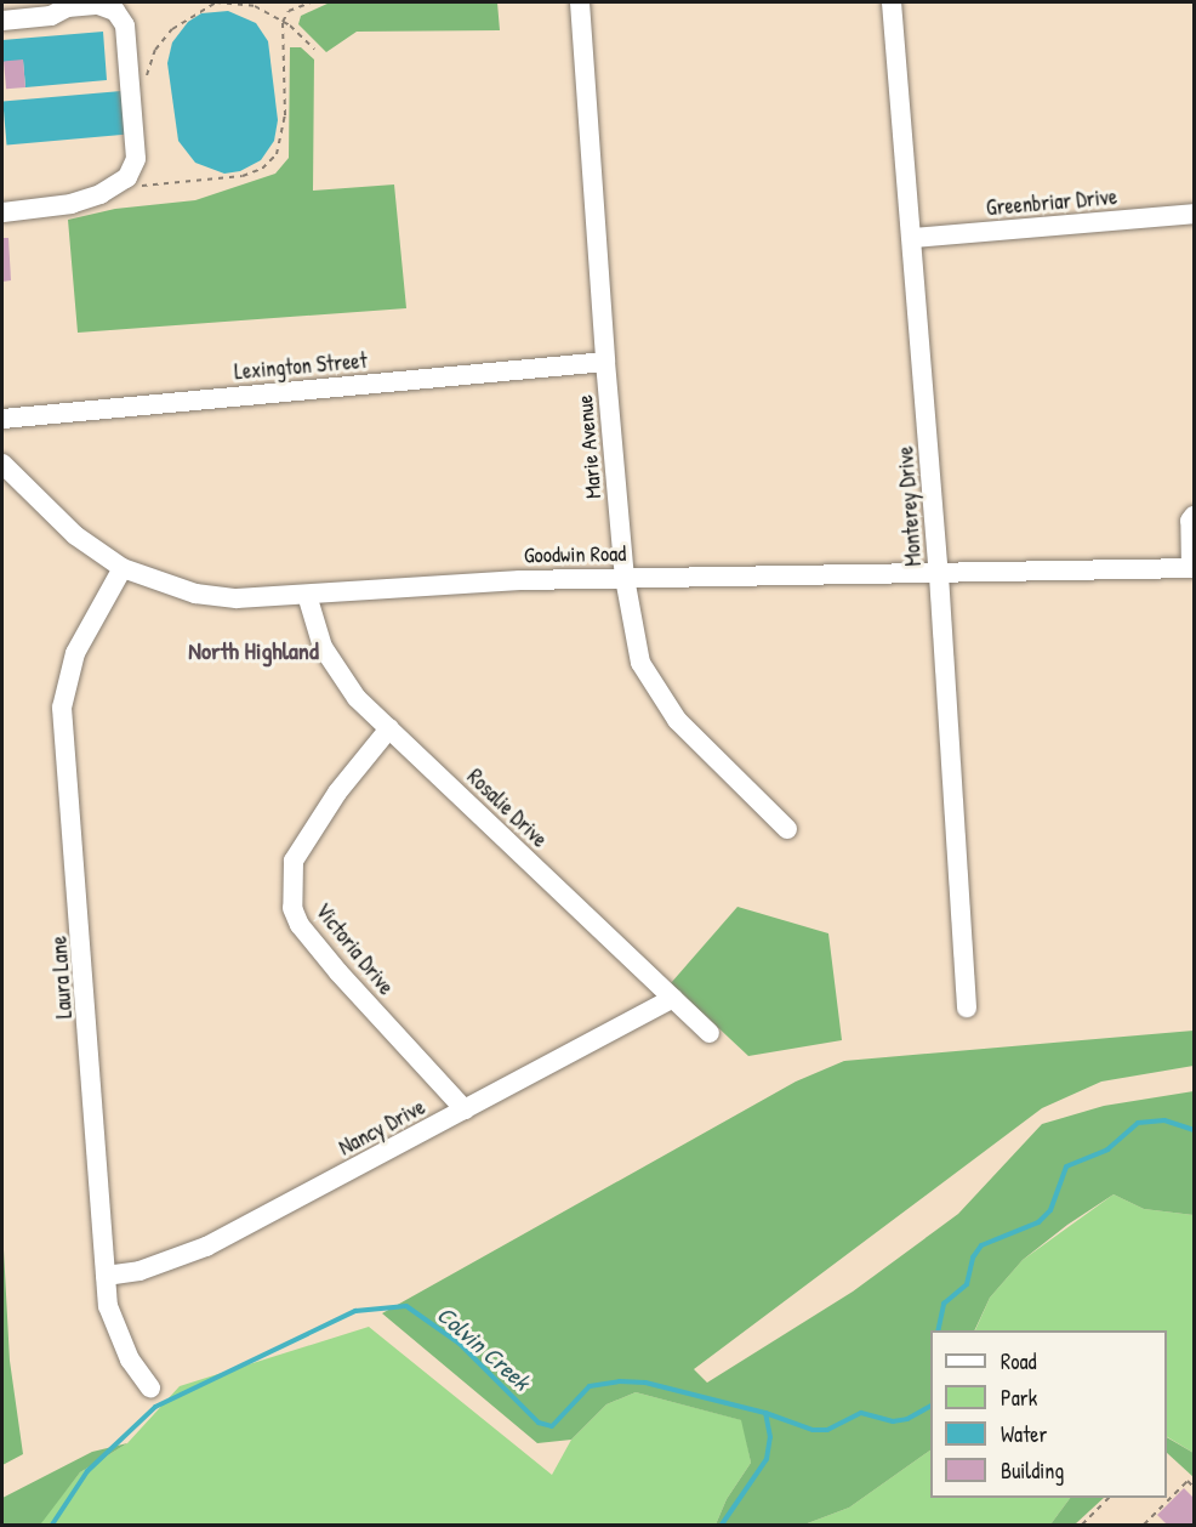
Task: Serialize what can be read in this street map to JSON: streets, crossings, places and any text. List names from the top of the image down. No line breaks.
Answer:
{"streets":{"street":["Greenbriar Drive","Lexington Street","Marie Avenue","Monterey Drive","Goodwin Road","Rosalie Drive","Victoria Drive","Laura Lane","Nancy Drive"]},"crossings":[["Greenbriar Drive","Monterey Drive"],["Lexington Street","Marie Avenue"],["Marie Avenue","Goodwin Road"],["Monterey Drive","Goodwin Road"],["Goodwin Road","Rosalie Drive"],["Goodwin Road","Laura Lane"],["Rosalie Drive","Victoria Drive"],["Rosalie Drive","Nancy Drive"],["Victoria Drive","Nancy Drive"],["Laura Lane","Nancy Drive"]],"districts":["North Highland"],"water":["Colvin Creek"],"legend":["Road","Park","Water","Building"]}
